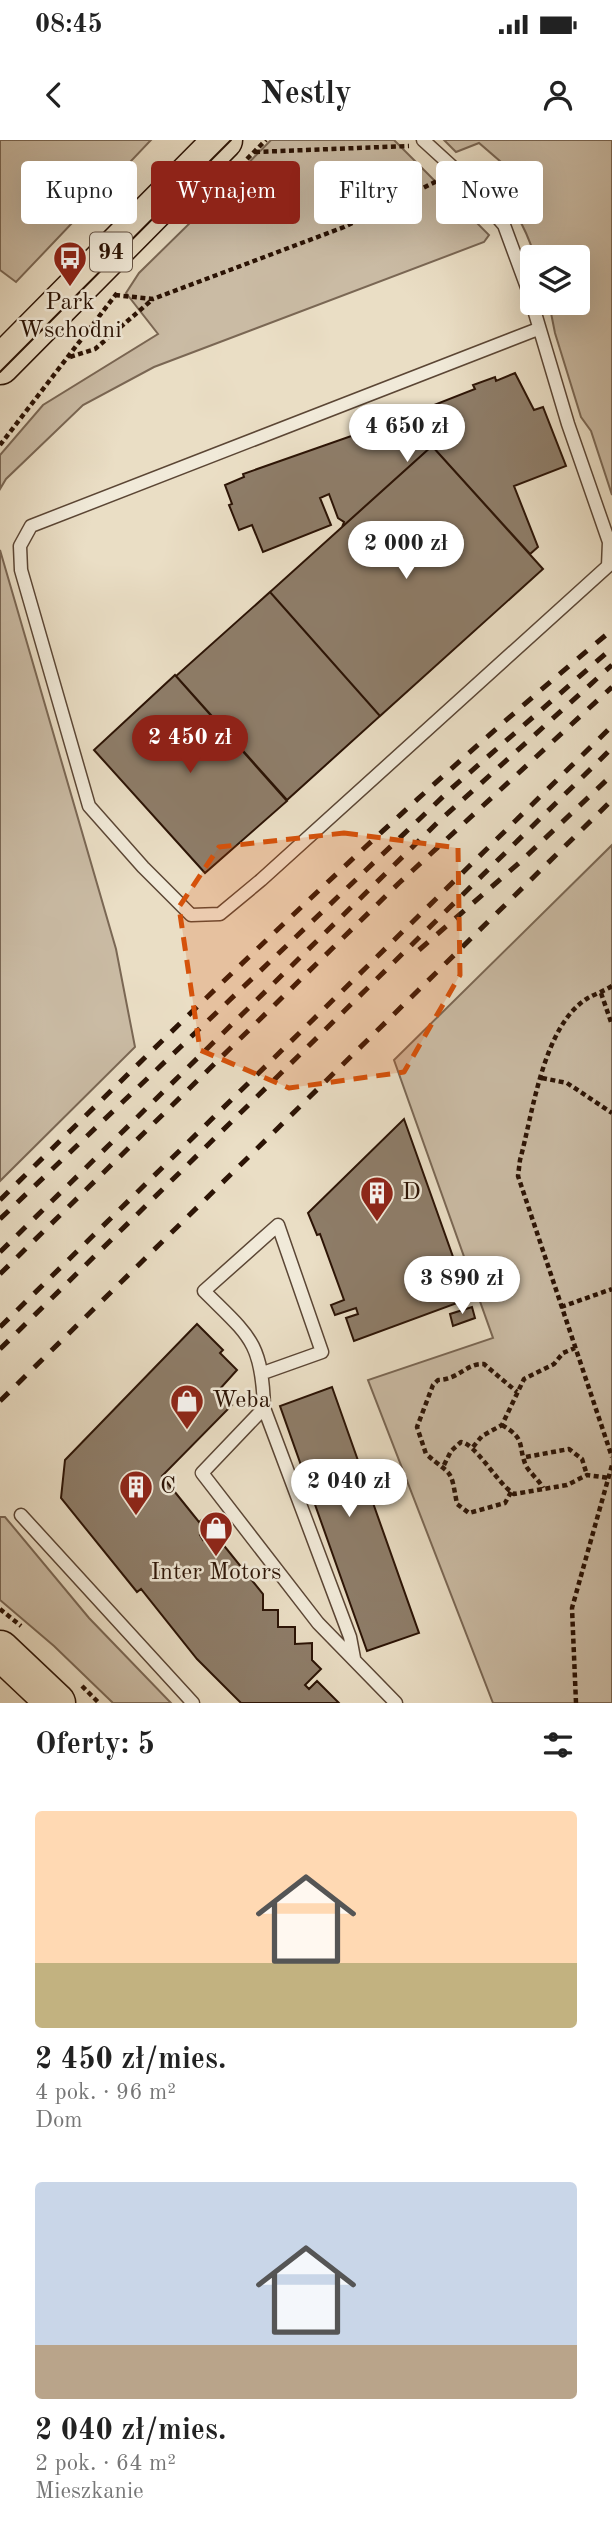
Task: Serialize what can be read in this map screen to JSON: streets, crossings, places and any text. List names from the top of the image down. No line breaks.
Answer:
{"streets":{"main road":["94"]},"places":{"bus stop":["Park Wschodni"],"building":["D","C"],"shop":["Weba","Inter Motors"]},"page":{"status":"08:45","header":"Nestly","chip":["Kupno","Wynajem","Filtry","Nowe"],"price":["4 650 zł","2 000 zł","2 450 zł","3 890 zł","2 040 zł"],"heading":"Oferty: 5","list":[{"name":"2 450 zł/mies.","note":"4 pok. · 96 m² · Dom"},{"name":"2 040 zł/mies.","note":"2 pok. · 64 m² · Mieszkanie"}]}}
